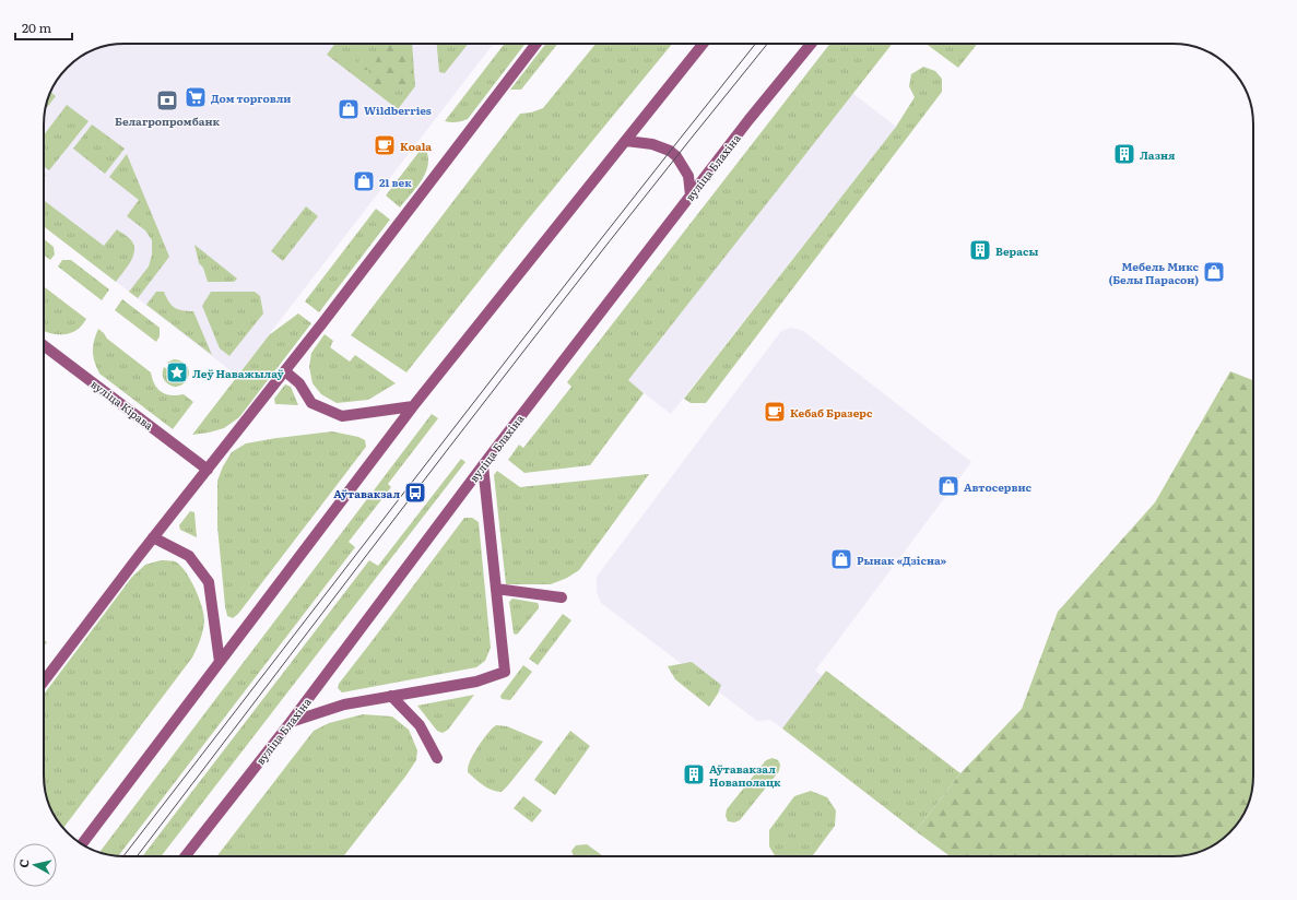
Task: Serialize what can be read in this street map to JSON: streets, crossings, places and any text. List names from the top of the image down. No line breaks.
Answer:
{"streets":{"main road":["вуліца Блахіна","вуліца Кірава"]},"places":{"supermarket":["Дом торговли"],"bank":["Белагропромбанк"],"shop":["Wildberries","21 век","Мебель Микс (Белы Парасон)","Автосервис","Рынак «Дзісна»"],"cafe":["Koala","Кебаб Бразерс"],"building":["Лазня","Верасы","Аўтавакзал Новаполацк"],"place":["Леў Наважылаў"],"bus stop":["Аўтавакзал"]},"scale_bar":"20 m","north":"left"}
